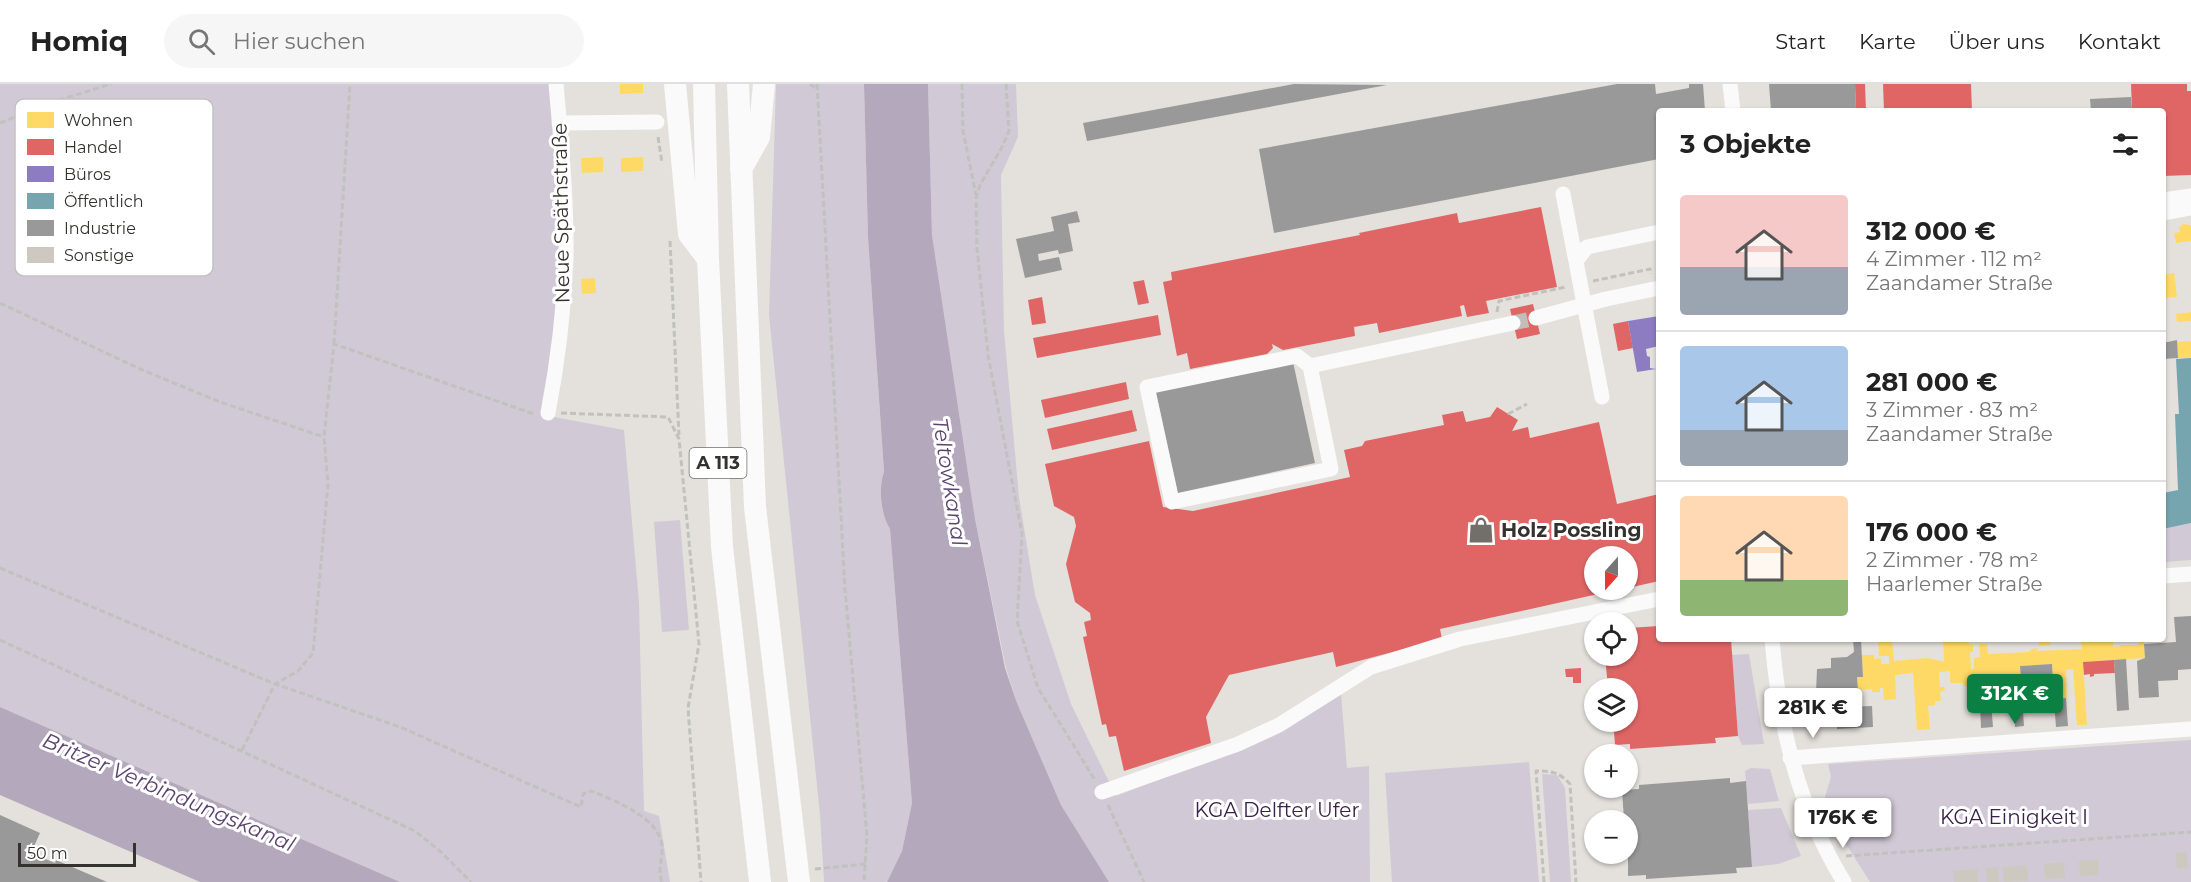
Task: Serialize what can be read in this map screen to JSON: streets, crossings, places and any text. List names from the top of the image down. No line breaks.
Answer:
{"streets":{"highway":["A 113"],"street":["Neue Späthstraße"]},"water":["Teltowkanal","Britzer Verbindungskanal"],"parks":["KGA Delfter Ufer","KGA Einigkeit I"],"places":{"shop":["Holz Possling"]},"legend":["Wohnen","Handel","Büros","Öffentlich","Industrie","Sonstige"],"scale_bar":"50 m","north":"bottom","page":{"header":"Homiq","search":"Hier suchen","nav":["Start","Karte","Über uns","Kontakt"],"heading":"3 Objekte","list":[{"name":"312 000 €","note":"4 Zimmer · 112 m² · Zaandamer Straße"},{"name":"281 000 €","note":"3 Zimmer · 83 m² · Zaandamer Straße"},{"name":"176 000 €","note":"2 Zimmer · 78 m² · Haarlemer Straße"}],"map_buttons":["+","−"],"price":["312K €","281K €","176K €"],"scale":"50 m"}}
